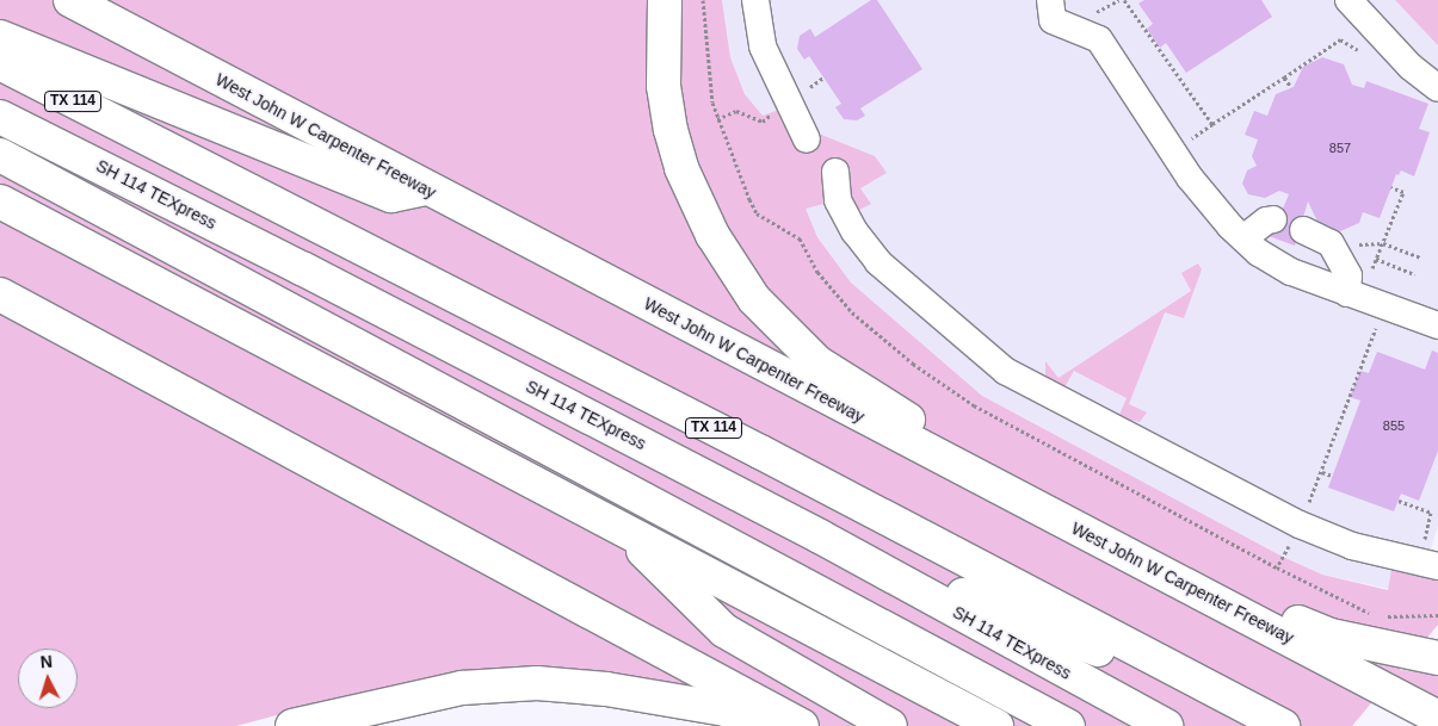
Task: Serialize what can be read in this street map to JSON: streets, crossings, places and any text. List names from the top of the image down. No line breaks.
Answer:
{"streets":{"main road":["TX 114","West John W Carpenter Freeway","SH 114 TEXpress"]},"house_numbers":["857","855"],"north":"top"}
